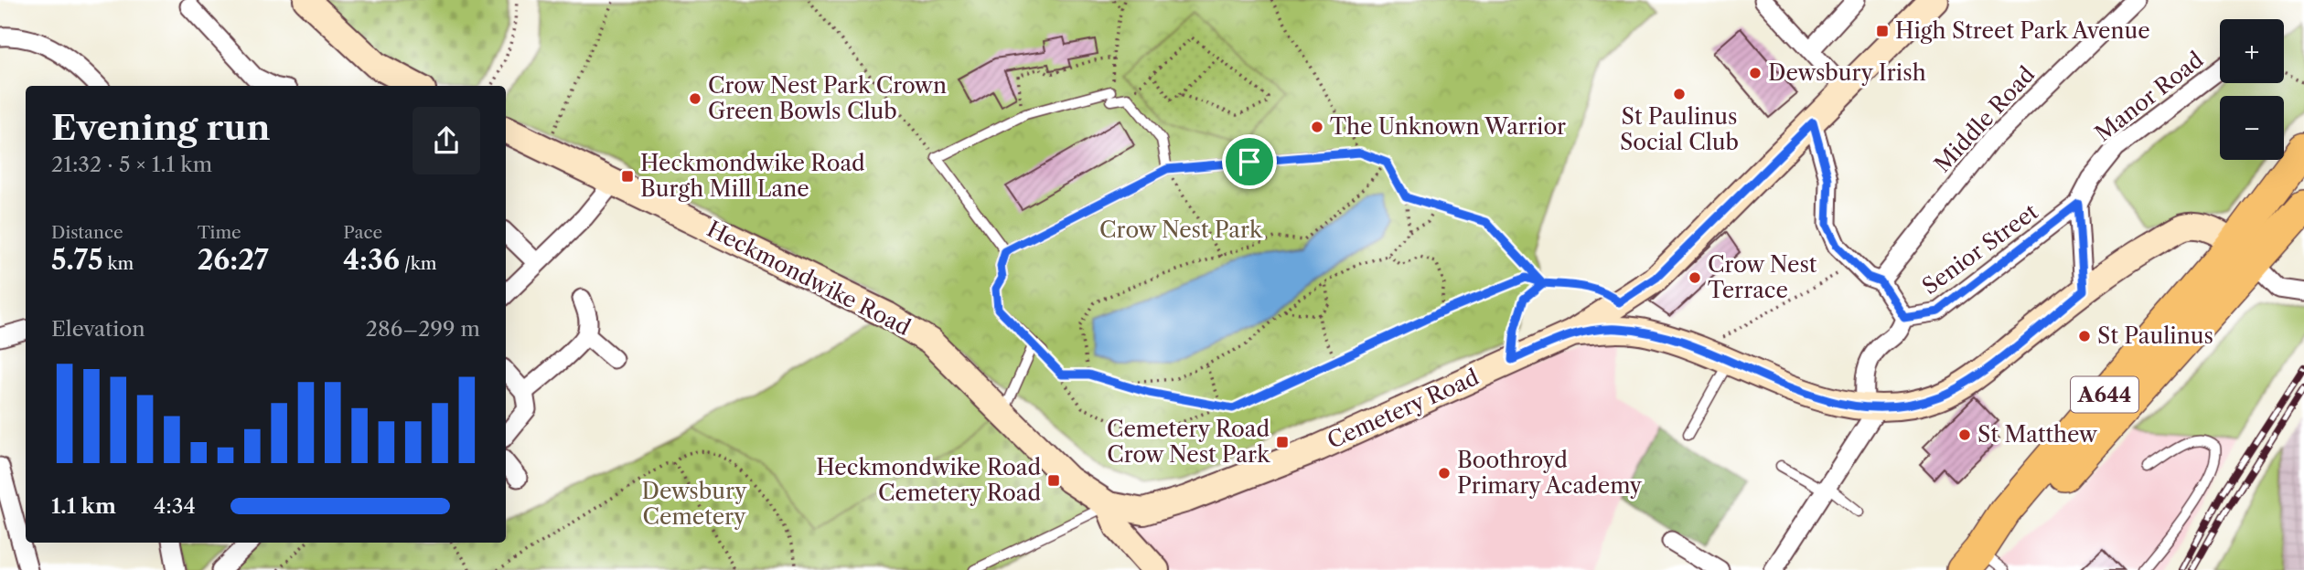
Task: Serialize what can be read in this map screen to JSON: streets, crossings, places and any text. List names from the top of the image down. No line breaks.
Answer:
{"streets":{"highway":["A644"],"main road":["Heckmondwike Road","Cemetery Road"],"street":["Manor Road","Middle Road","Senior Street"]},"crossings":[["Manor Road","Senior Street"],["Heckmondwike Road","Cemetery Road"],["A644","Cemetery Road"]],"parks":["Crow Nest Park","Dewsbury Cemetery"],"places":{"transit":["High Street Park Avenue","Heckmondwike Road Burgh Mill Lane","Cemetery Road Crow Nest Park","Heckmondwike Road Cemetery Road"],"other":["Dewsbury Irish","St Paulinus Social Club","Crow Nest Park Crown Green Bowls Club","The Unknown Warrior","Crow Nest Terrace","St Paulinus","St Matthew","Boothroyd Primary Academy"]},"page":{"map_buttons":["+","−"],"heading":["Evening run","21:32 · 5 × 1.1 km"],"stats":[["Distance","5.75 km"],["Time","26:27"],["Pace","4:36 /km"]],"chart":["Elevation","286–299 m"],"list":[{"name":"1.1 km","note":"4:34"}]}}
